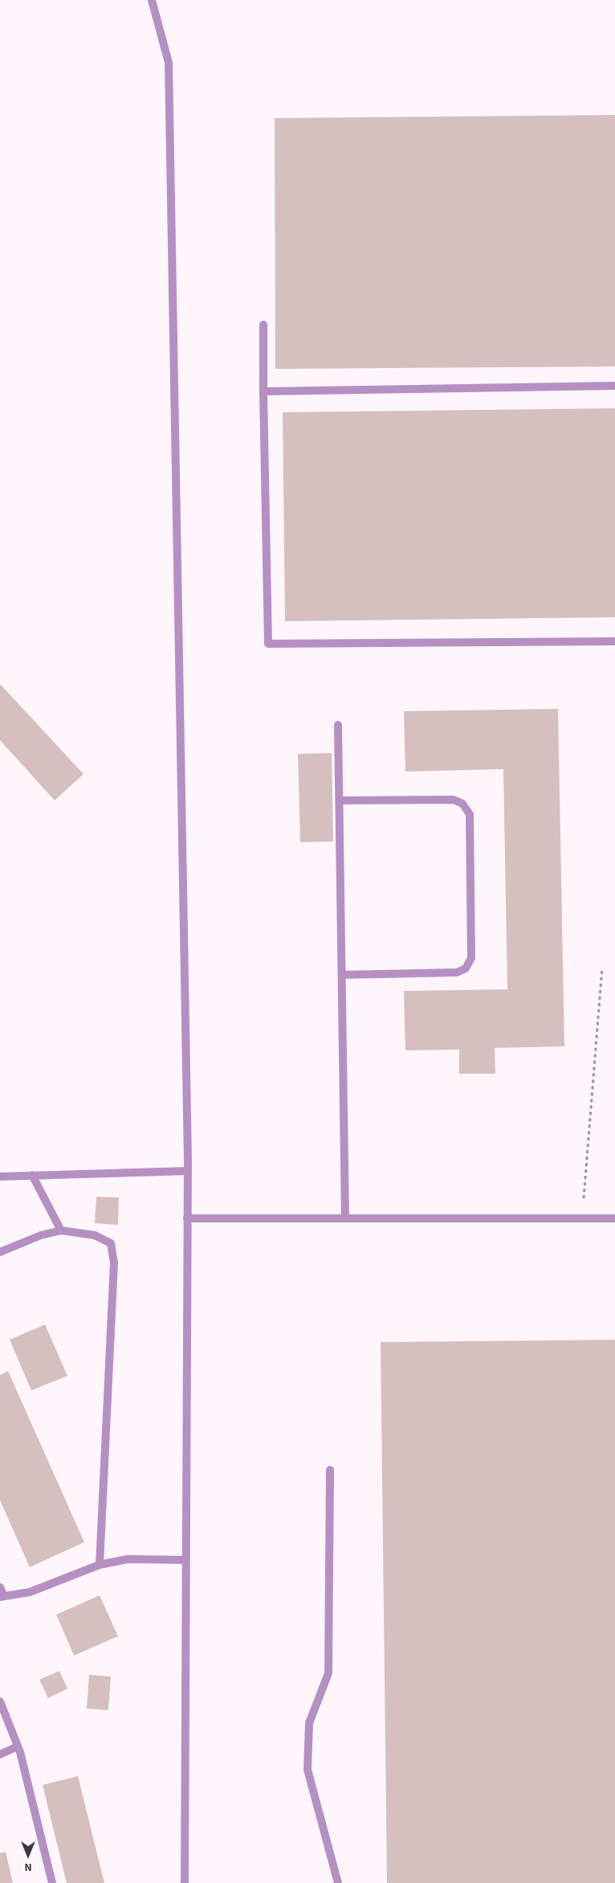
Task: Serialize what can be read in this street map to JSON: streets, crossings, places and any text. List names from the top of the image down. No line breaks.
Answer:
{"north":"bottom"}
